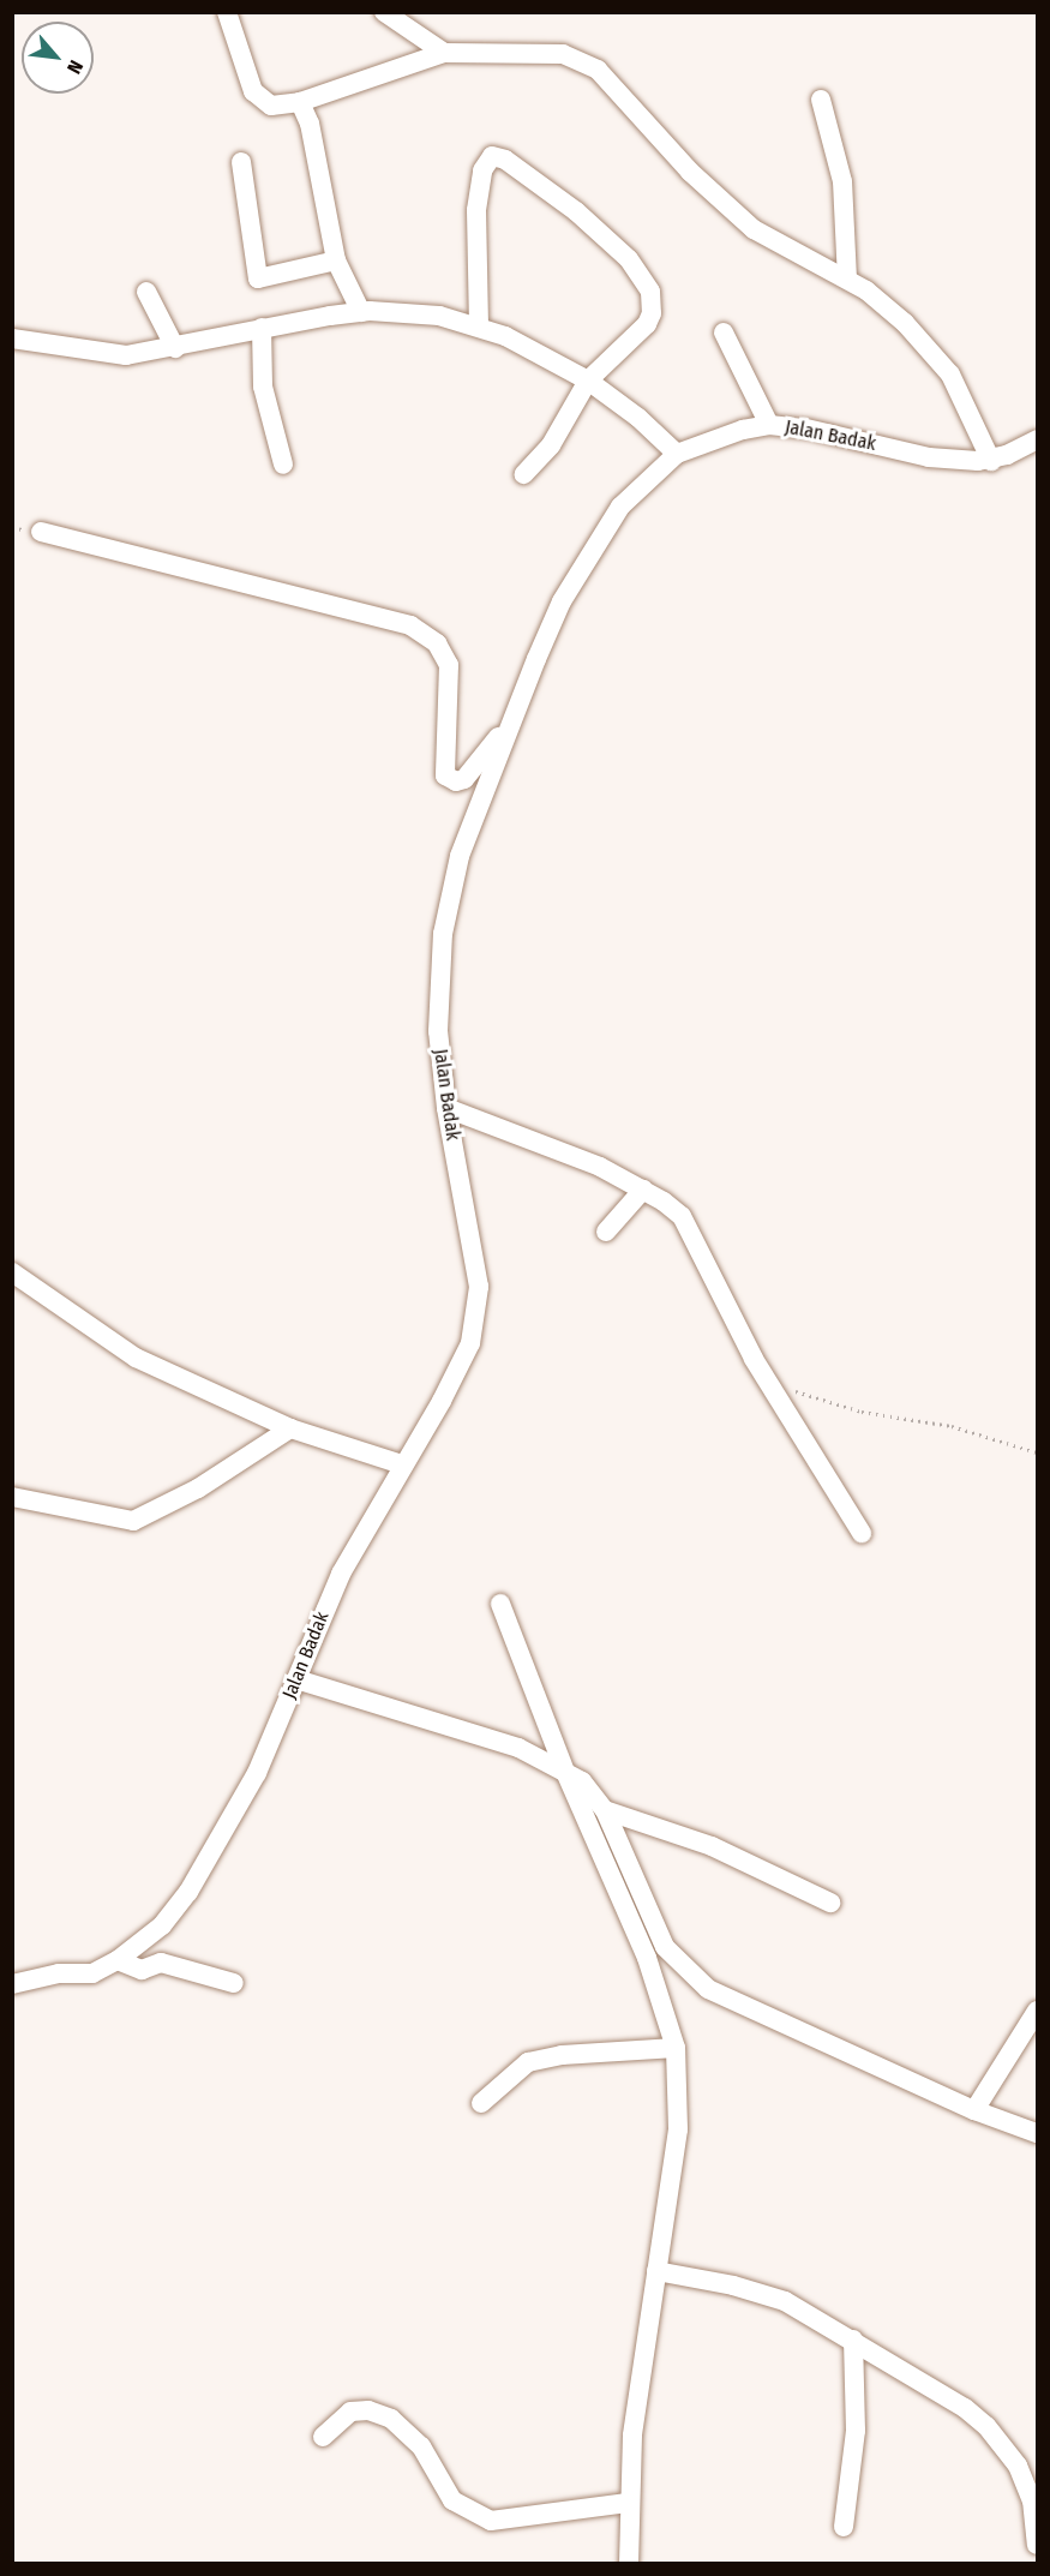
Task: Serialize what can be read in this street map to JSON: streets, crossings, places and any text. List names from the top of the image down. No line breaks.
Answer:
{"streets":{"street":["Jalan Badak"]},"north":"bottom right"}
